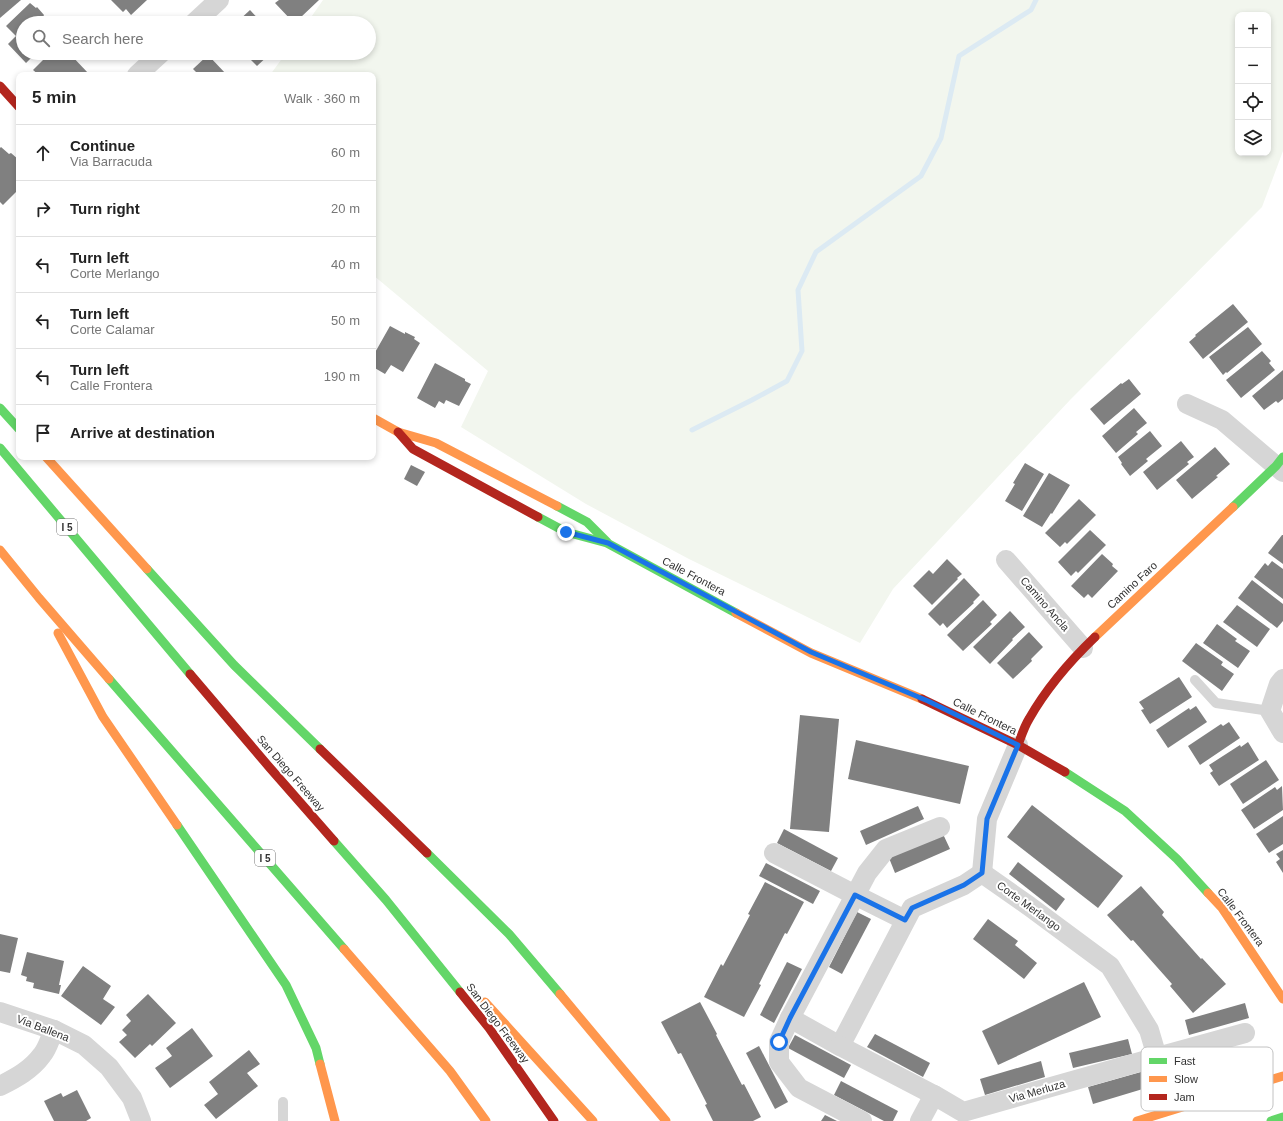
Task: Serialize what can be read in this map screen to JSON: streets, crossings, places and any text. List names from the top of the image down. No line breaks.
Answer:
{"streets":{"main road":["I 5","Calle Frontera","Camino Faro","San Diego Freeway"],"street":["Camino Ancla","Corte Merlango","Via Ballena","Via Merluza"]},"crossings":[["Calle Frontera","Camino Faro"],["Camino Faro","Camino Ancla"]],"legend":["Fast","Slow","Jam"],"page":{"map_buttons":["+","−"],"search":"Search here","heading":["5 min","Walk · 360 m"],"list":[["Continue","Via Barracuda","60 m"],["Turn right","20 m"],["Turn left","Corte Merlango","40 m"],["Turn left","Corte Calamar","50 m"],["Turn left","Calle Frontera","190 m"],"Arrive at destination"]}}
